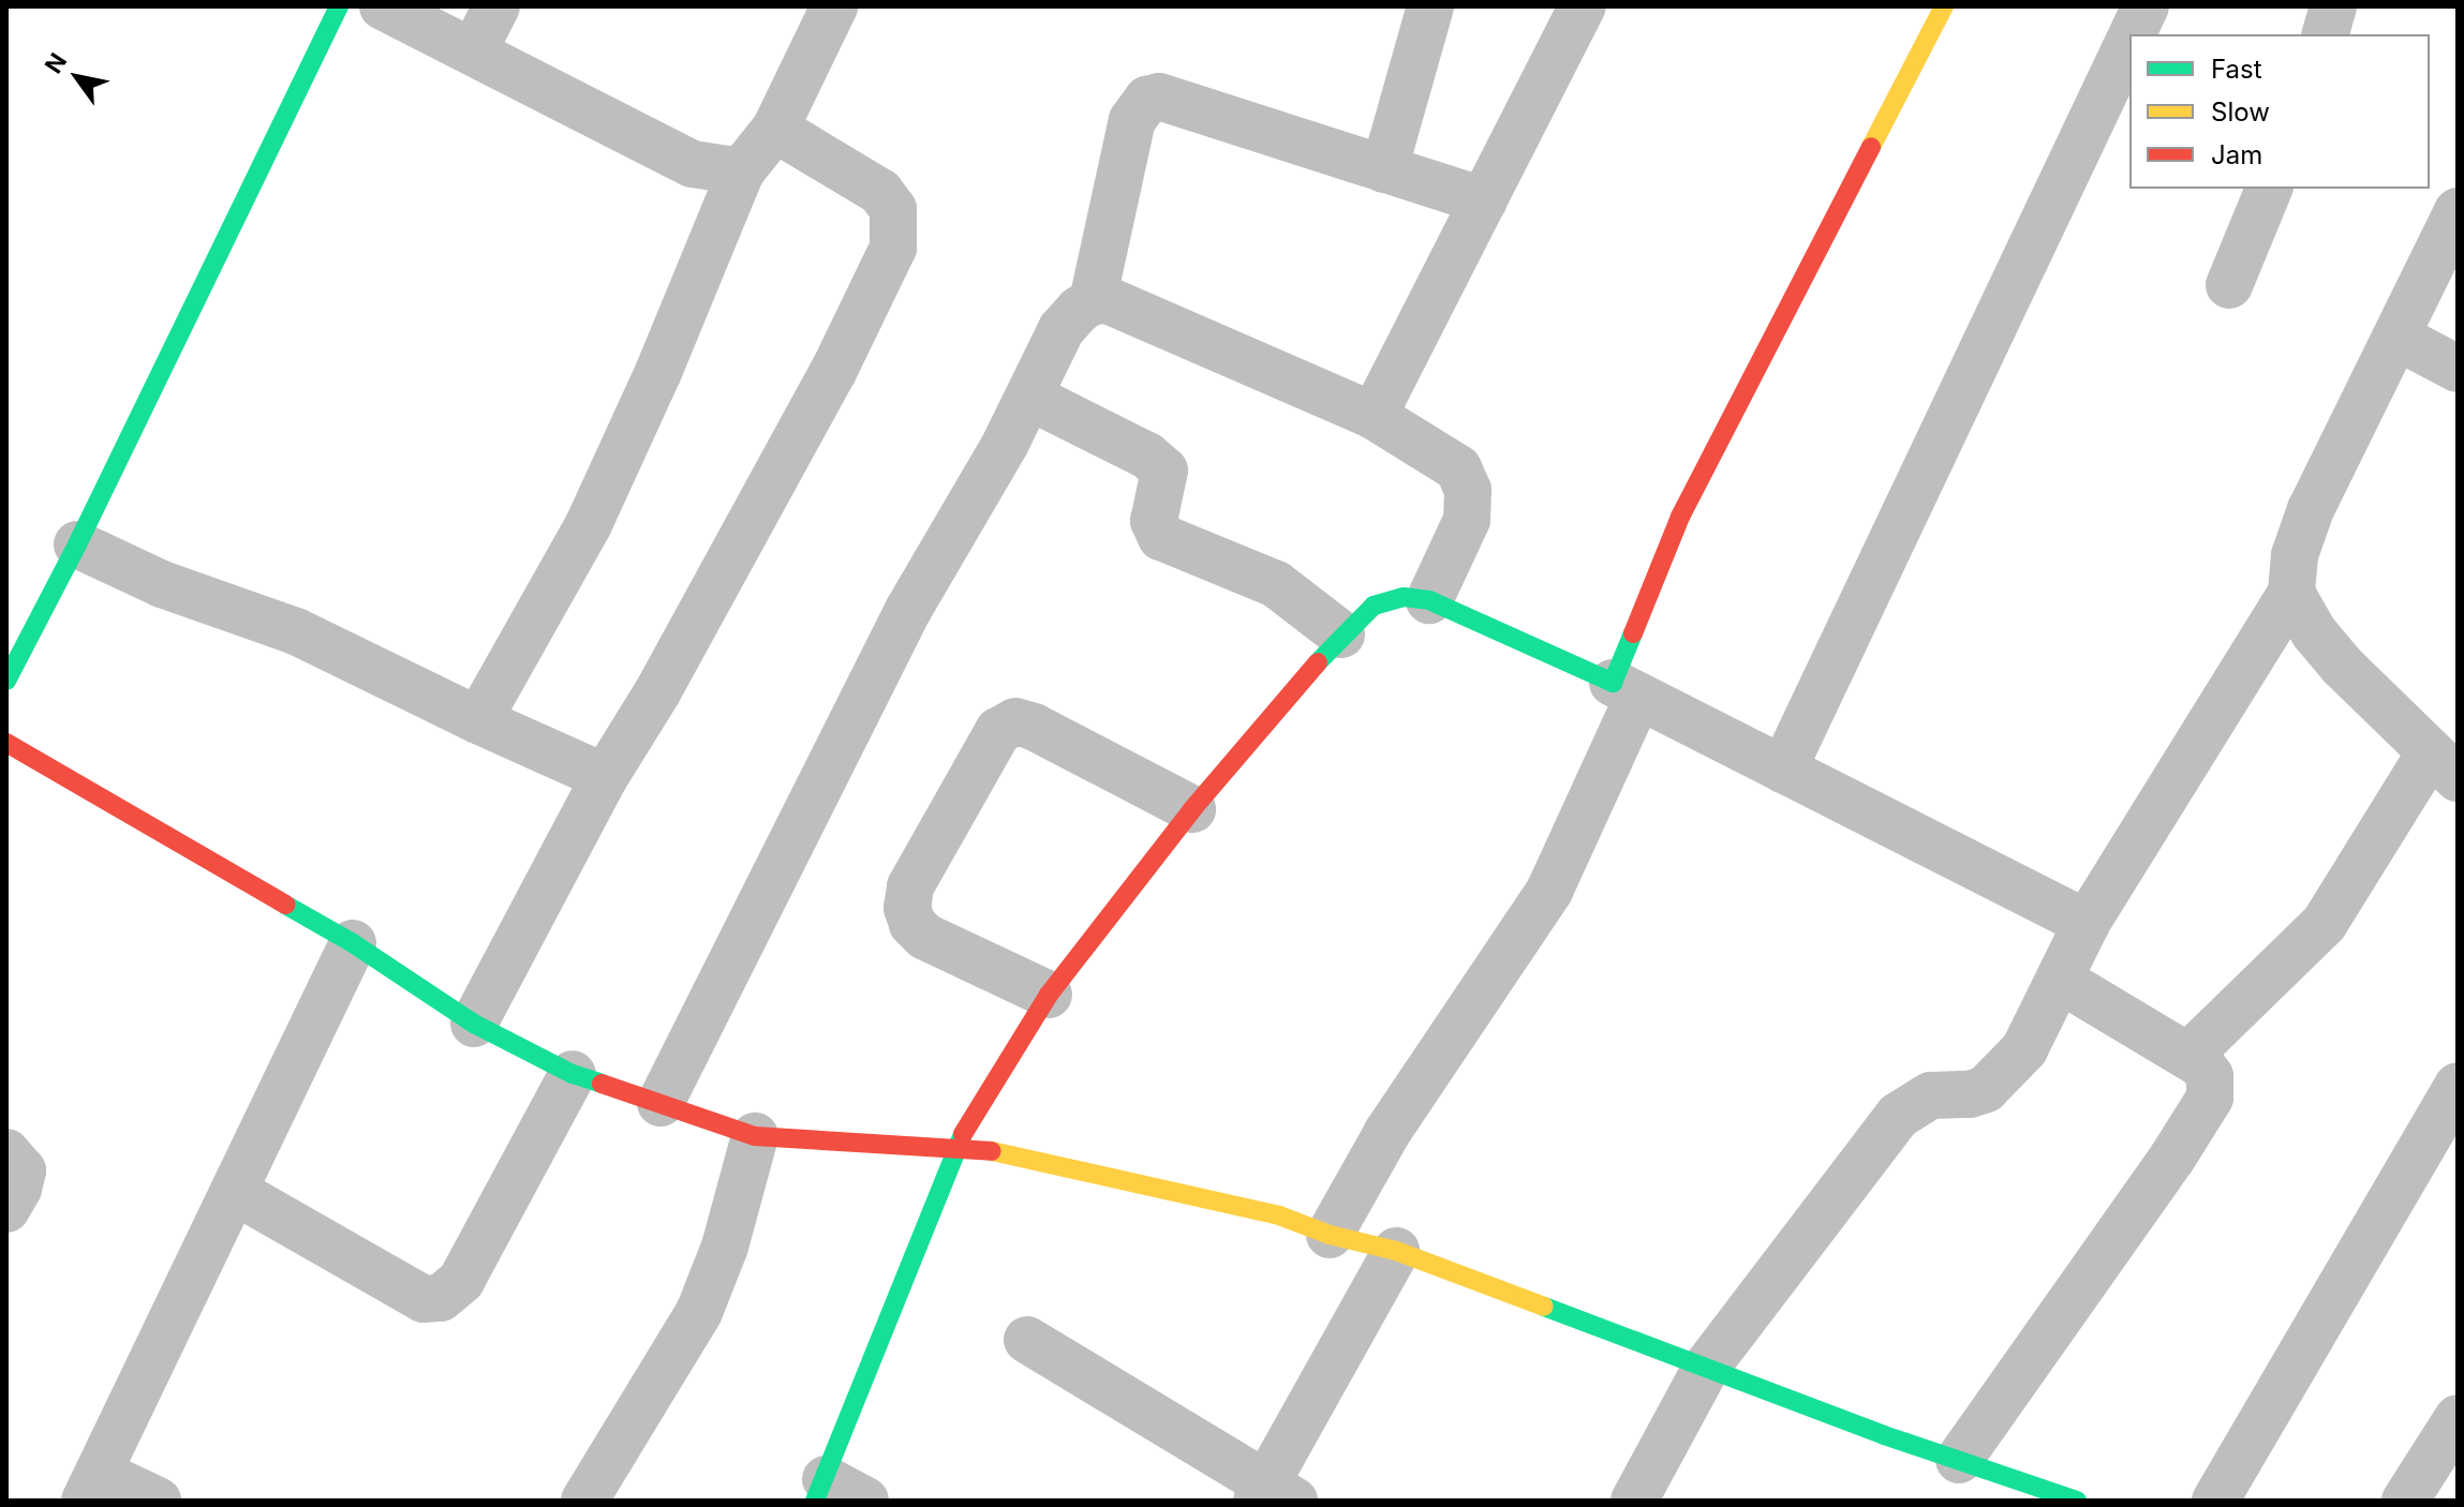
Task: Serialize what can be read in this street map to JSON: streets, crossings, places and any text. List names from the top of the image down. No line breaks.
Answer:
{"legend":["Fast","Slow","Jam"],"north":"top left"}
